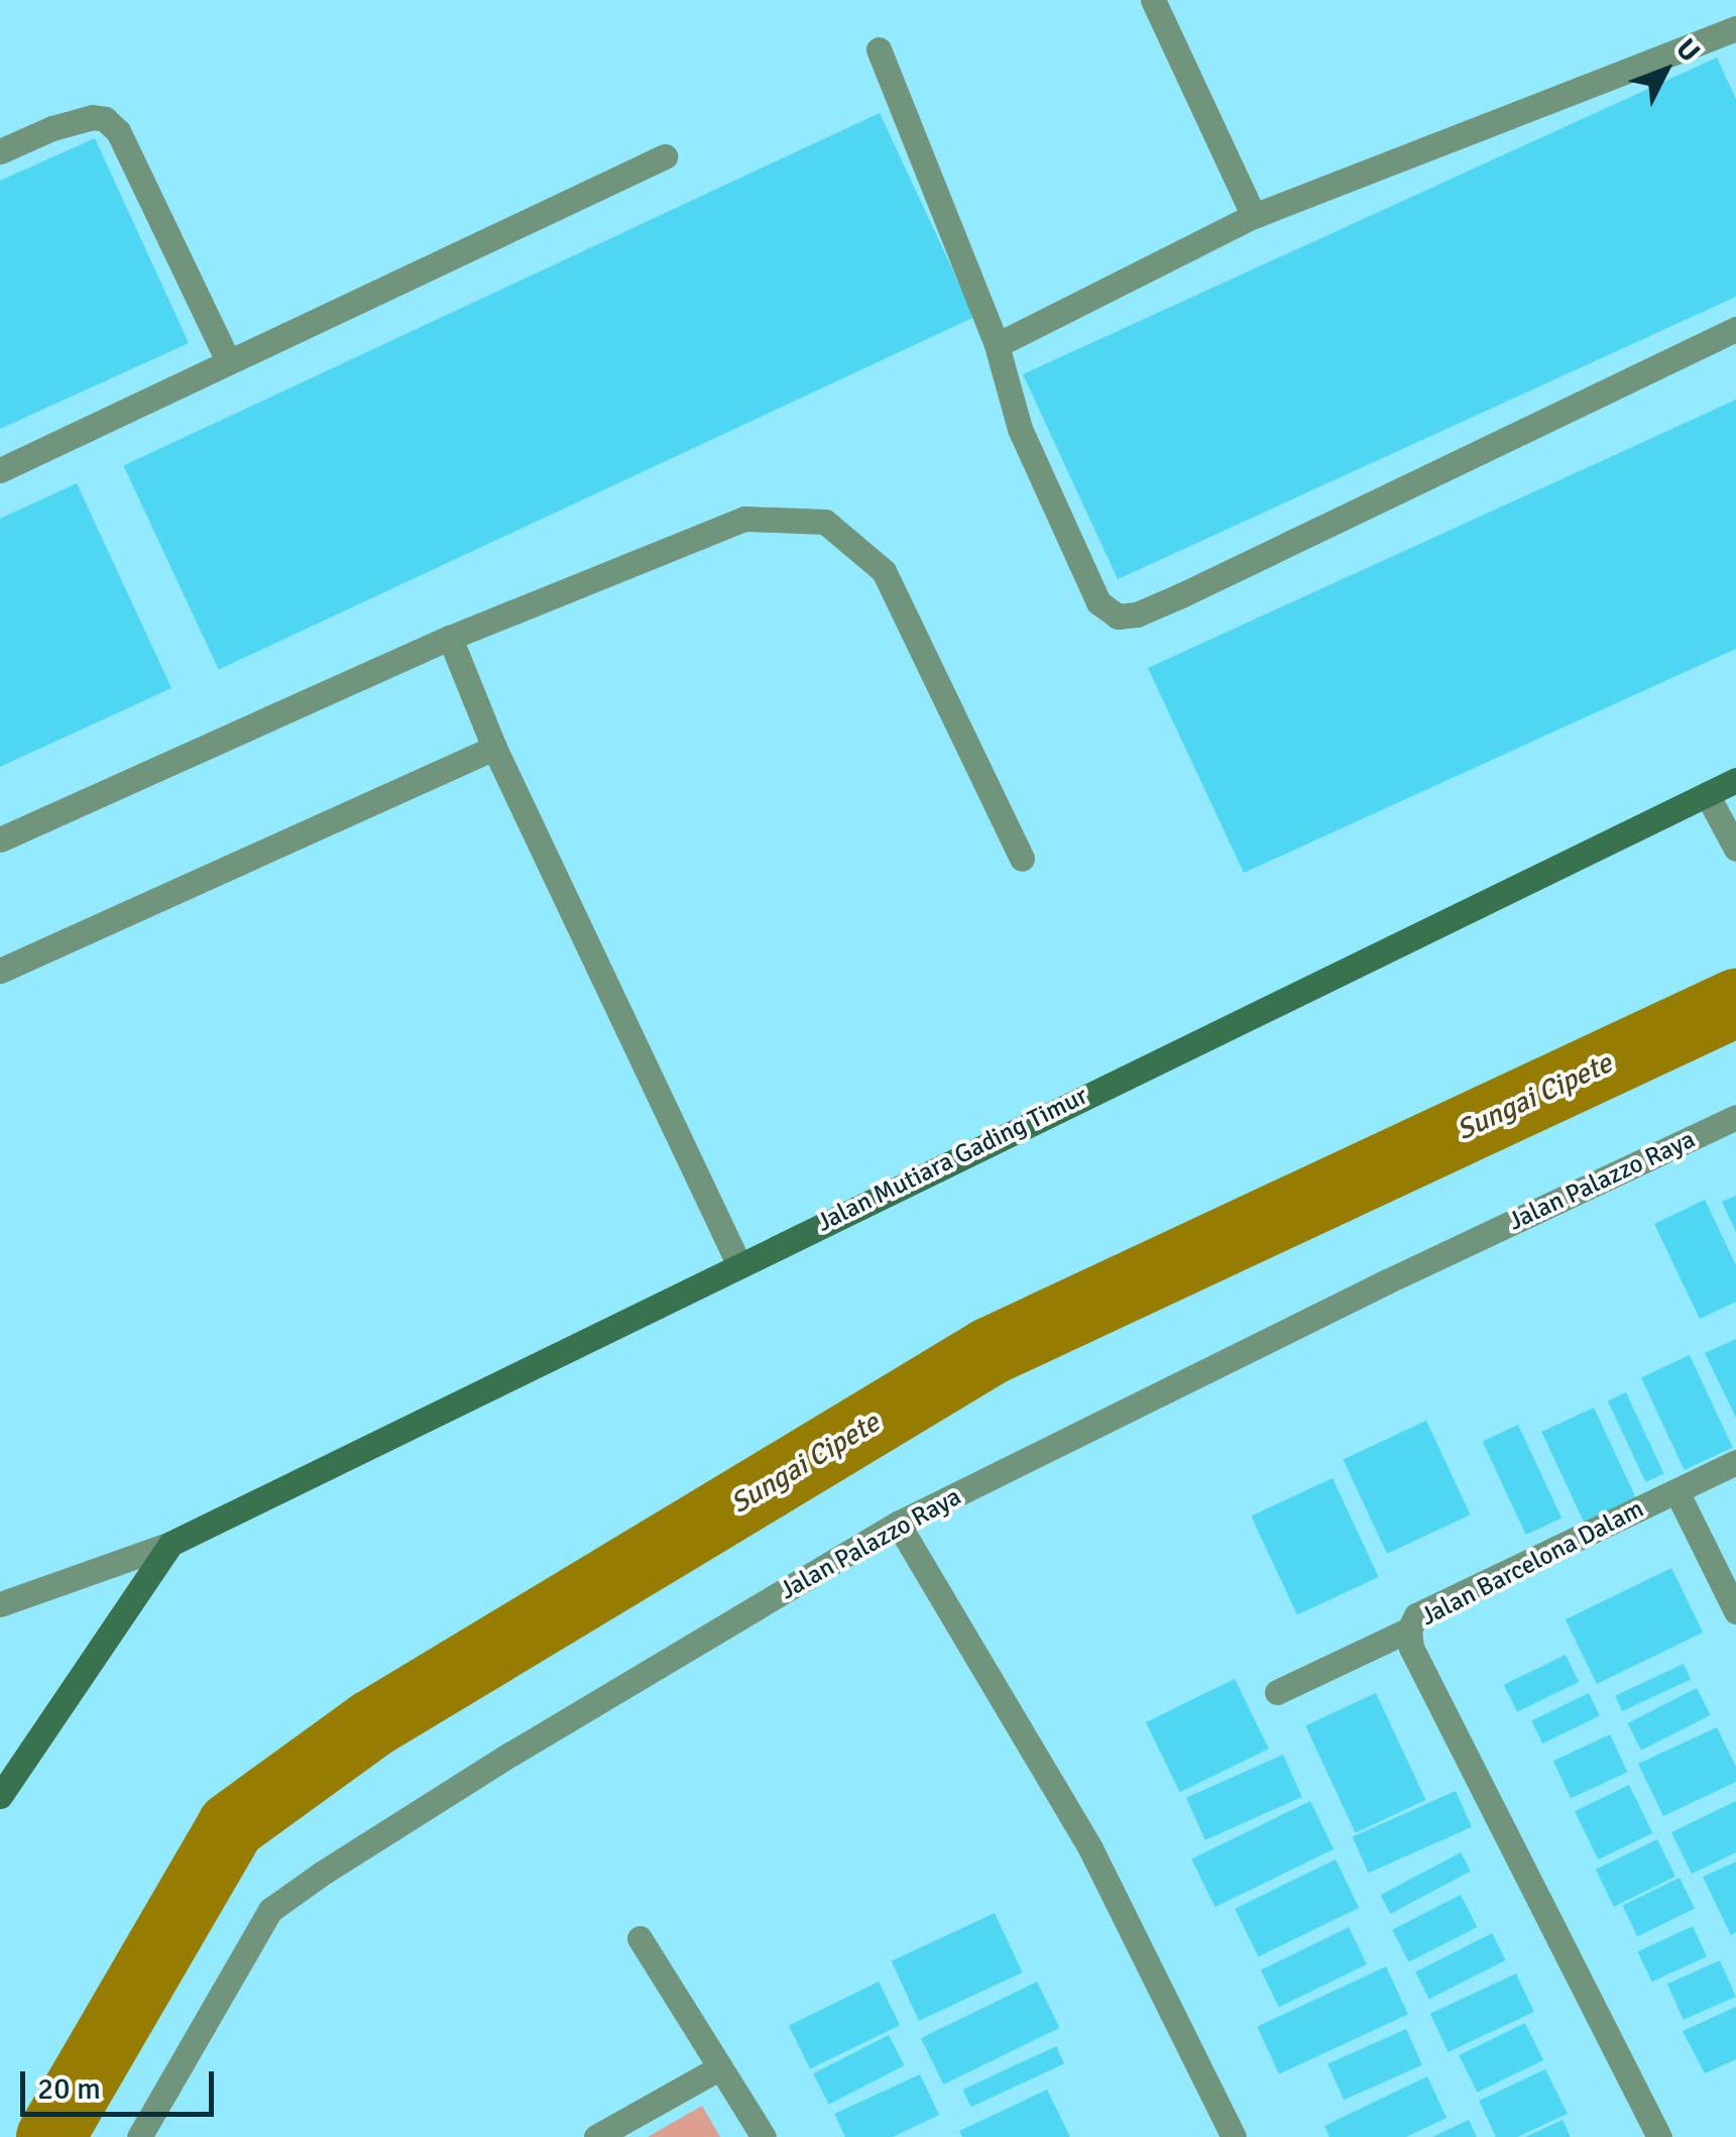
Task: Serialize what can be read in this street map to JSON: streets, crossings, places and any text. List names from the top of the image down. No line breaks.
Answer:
{"streets":{"main road":["Jalan Mutiara Gading Timur"],"street":["Jalan Palazzo Raya","Jalan Barcelona Dalam"]},"water":["Sungai Cipete"],"scale_bar":"20 m","north":"top right"}
